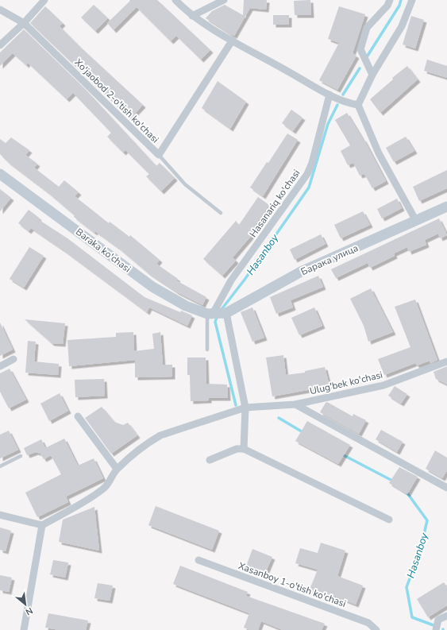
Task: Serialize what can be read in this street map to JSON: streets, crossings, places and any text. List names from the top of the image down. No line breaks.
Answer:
{"streets":{"main road":["Baraka ko'chasi","Барака улица"],"street":["Xo'jaobod 2-o'tish ko'chasi","Hasanariq ko'chasi","Ulug'bek ko'chasi","Xasanboy 1-o'tish ko'chasi"]},"crossings":[["Hasanariq ko'chasi","Baraka ko'chasi"],["Hasanariq ko'chasi","Барака улица"],["Baraka ko'chasi","Барака улица"]],"water":["Hasanboy"],"north":"bottom right"}
